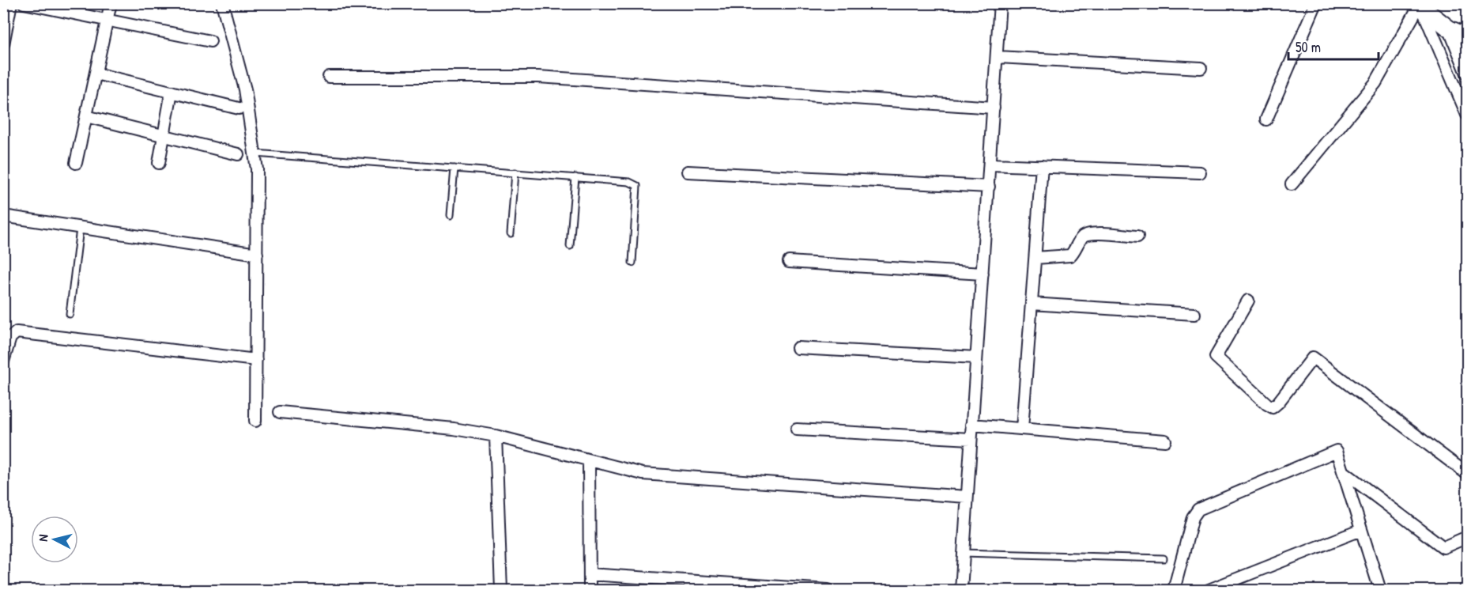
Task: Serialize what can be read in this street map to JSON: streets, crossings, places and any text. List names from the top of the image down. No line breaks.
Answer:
{"scale_bar":"50 m","north":"left"}
